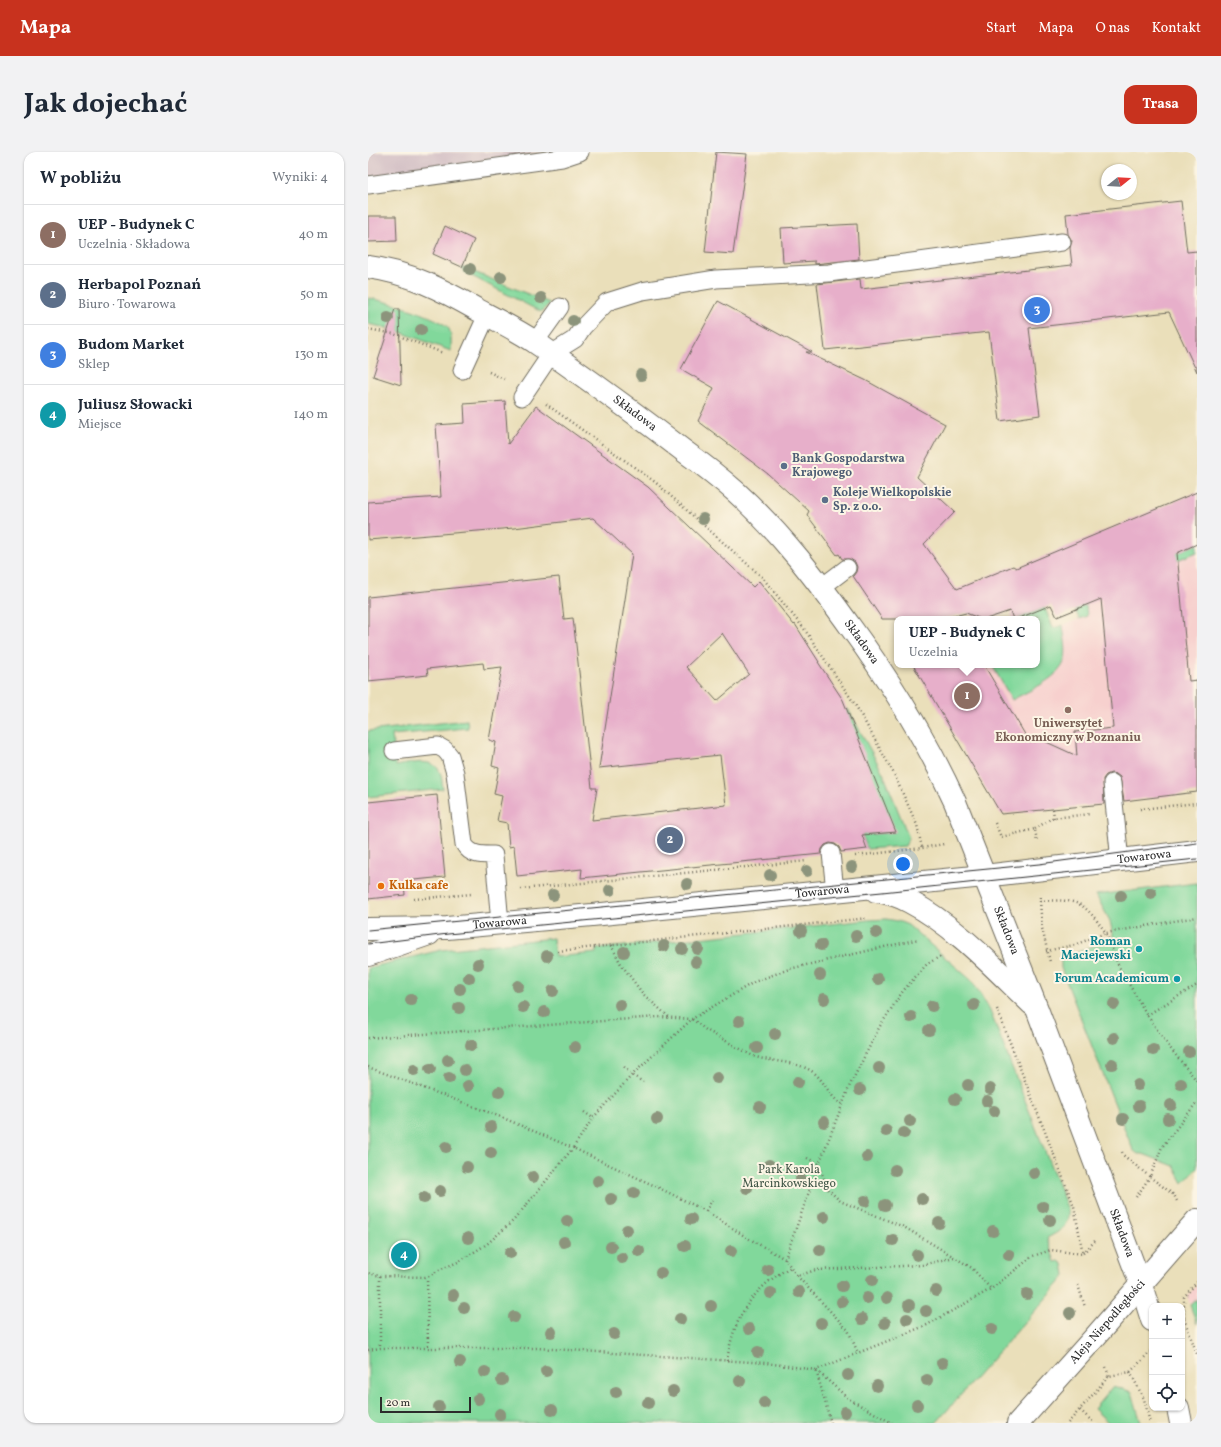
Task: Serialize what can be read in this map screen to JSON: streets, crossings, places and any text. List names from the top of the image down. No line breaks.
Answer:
{"streets":{"street":["Składowa","Towarowa","Aleja Niepodległości"]},"crossings":[["Składowa","Towarowa"],["Składowa","Aleja Niepodległości"]],"parks":["Park Karola Marcinkowskiego"],"places":["Bank Gospodarstwa Krajowego","Koleje Wielkopolskie Sp. z o.o.","Uniwersytet Ekonomiczny w Poznaniu","Kulka cafe","Roman Maciejewski","Forum Academicum"],"scale_bar":"20 m","north":"right","page":{"header":"Mapa","nav":["Start","Mapa","O nas","Kontakt"],"title":"Jak dojechać","buttons":"Trasa","heading":["W pobliżu","Wyniki: 4"],"list":[{"mark":"1","name":"UEP - Budynek C","note":"Uczelnia · Składowa","value":"40 m"},{"mark":"2","name":"Herbapol Poznań","note":"Biuro · Towarowa","value":"50 m"},{"mark":"3","name":"Budom Market","note":"Sklep","value":"130 m"},{"mark":"4","name":"Juliusz Słowacki","note":"Miejsce","value":"140 m"}],"pins":["3","1","2","4"],"popup":["UEP - Budynek C","Uczelnia"],"map_buttons":["+","−"],"scale":"20 m"}}
